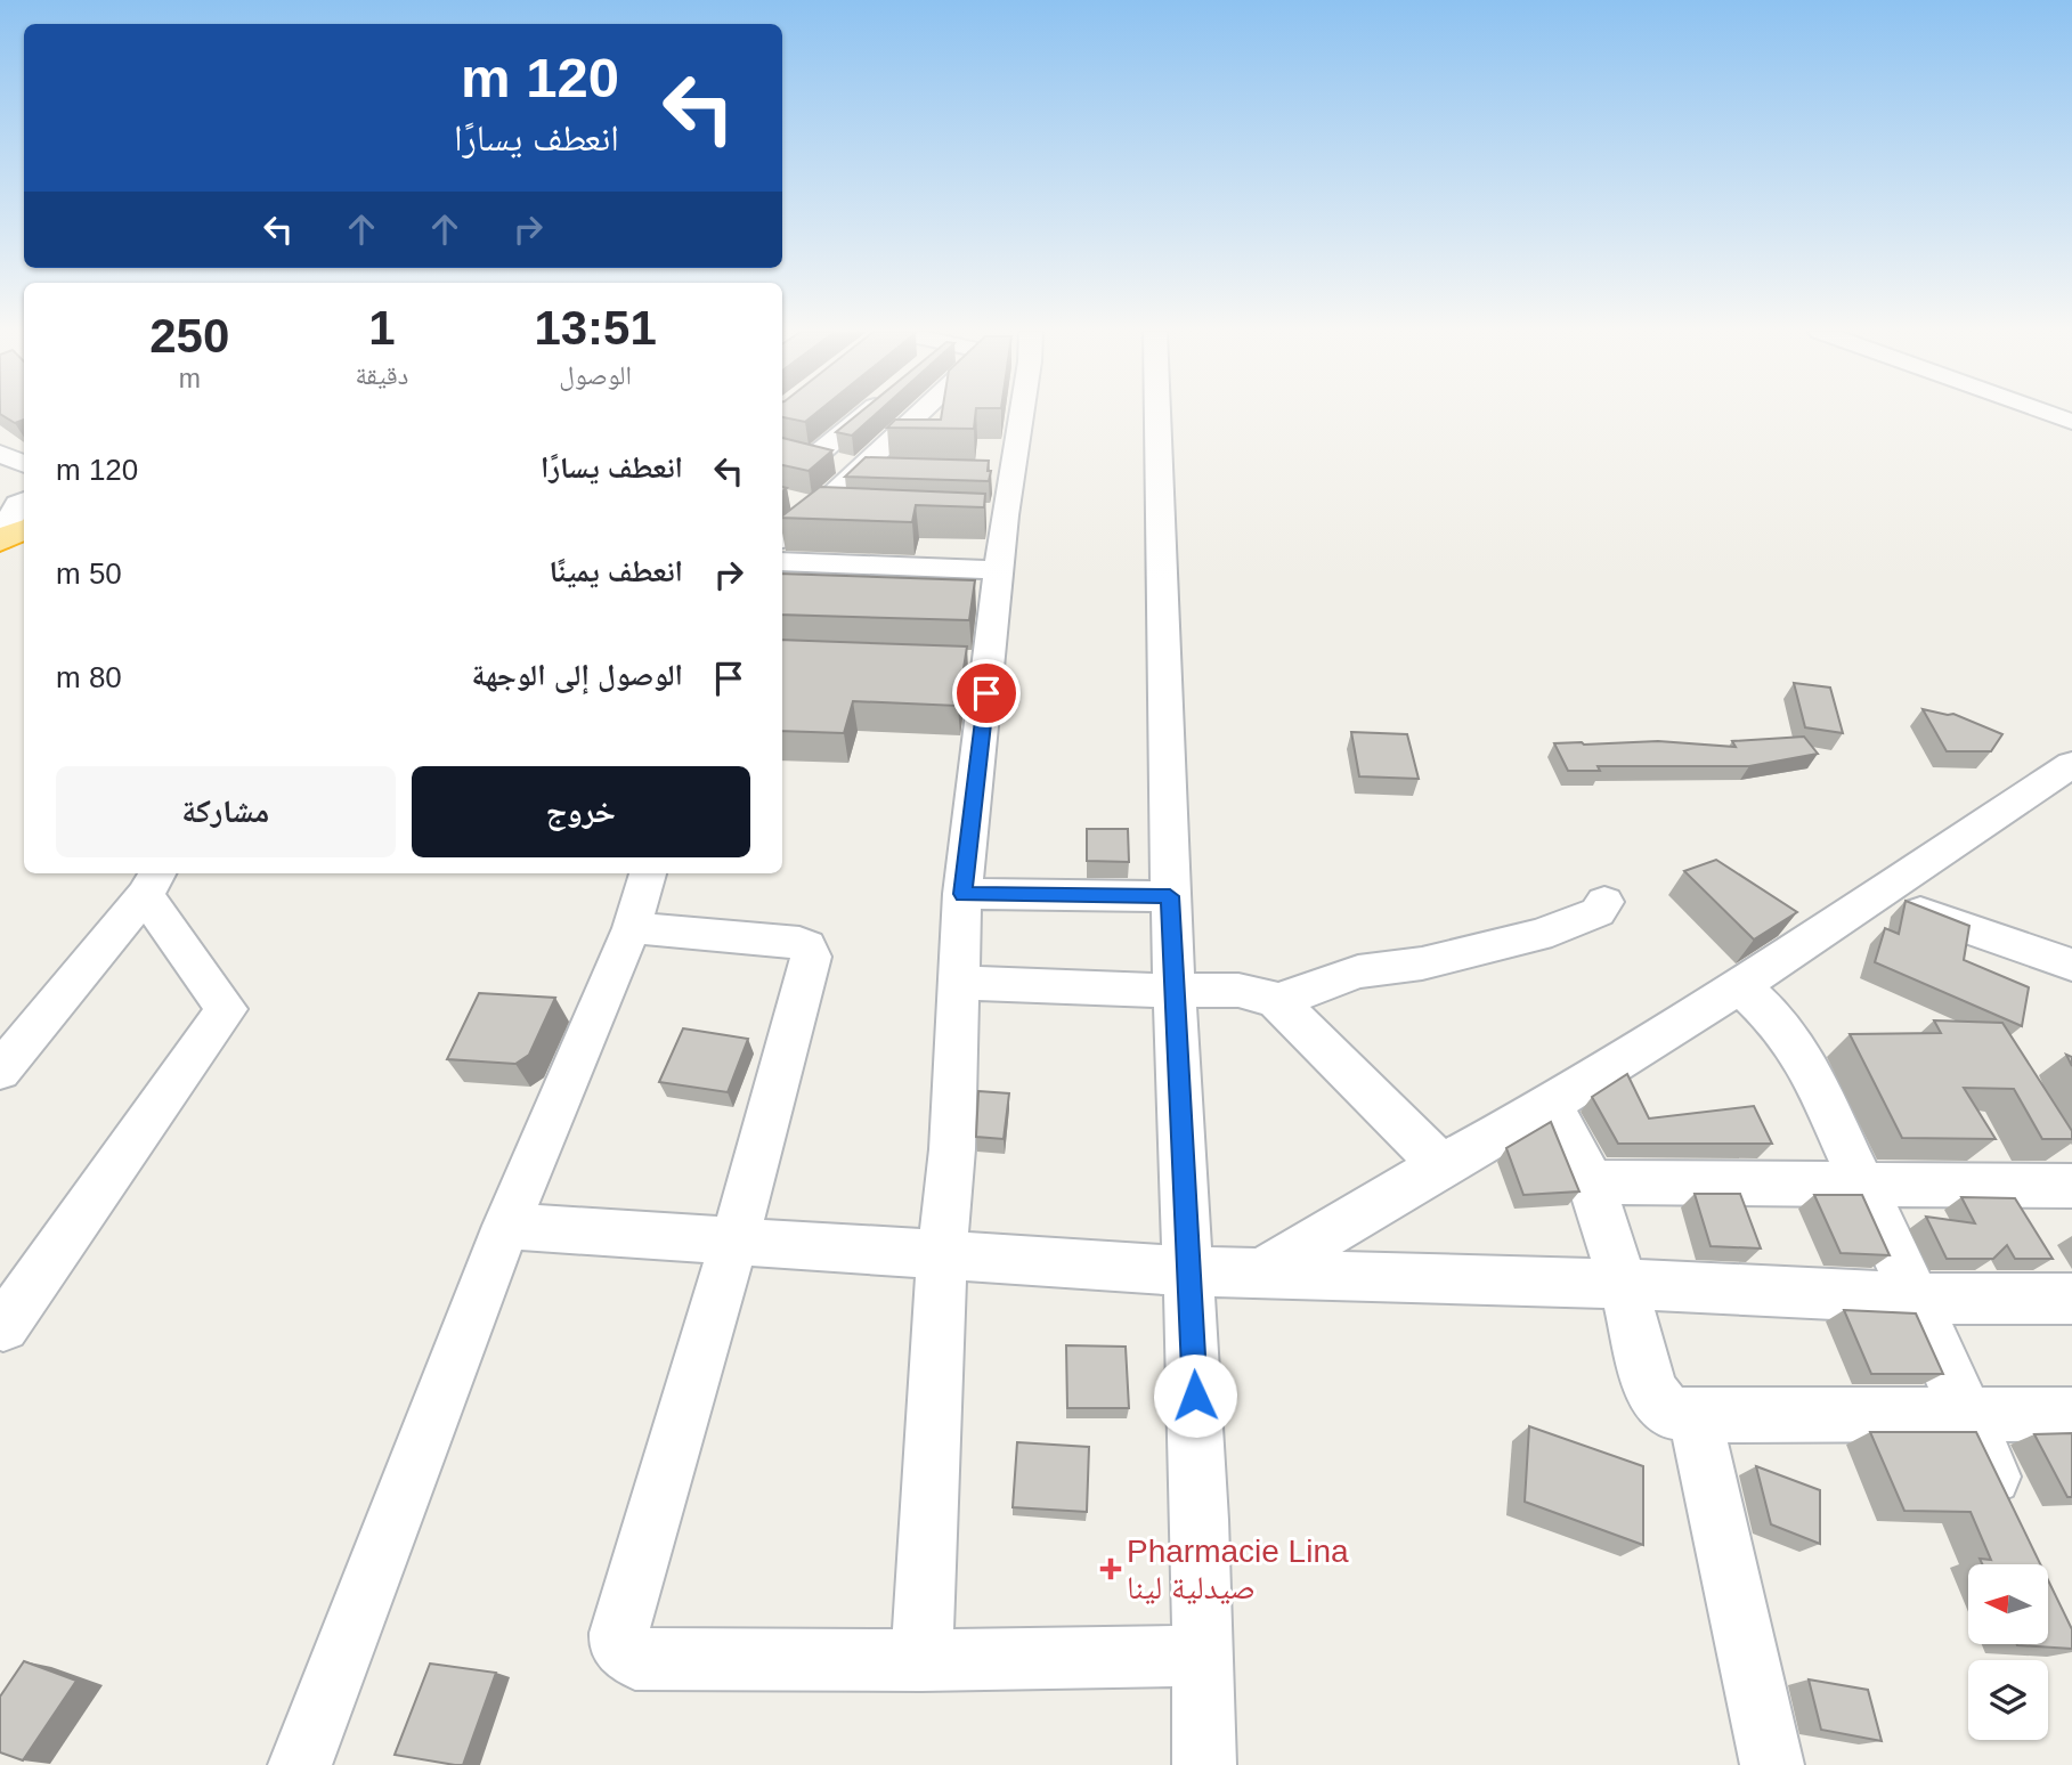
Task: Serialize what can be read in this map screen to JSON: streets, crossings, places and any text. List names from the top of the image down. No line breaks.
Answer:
{"places":{"health":["Pharmacie Lina صيدلية لينا"]},"north":"left","page":{"turn":["120 m","انعطف يسارًا"],"eta":["13:51","الوصول","1","دقيقة","250","m"],"list":[{"name":"انعطف يسارًا","value":"120 m"},{"name":"انعطف يمينًا","value":"50 m"},{"name":"الوصول إلى الوجهة","value":"80 m"}],"buttons":["خروج","مشاركة"]}}
